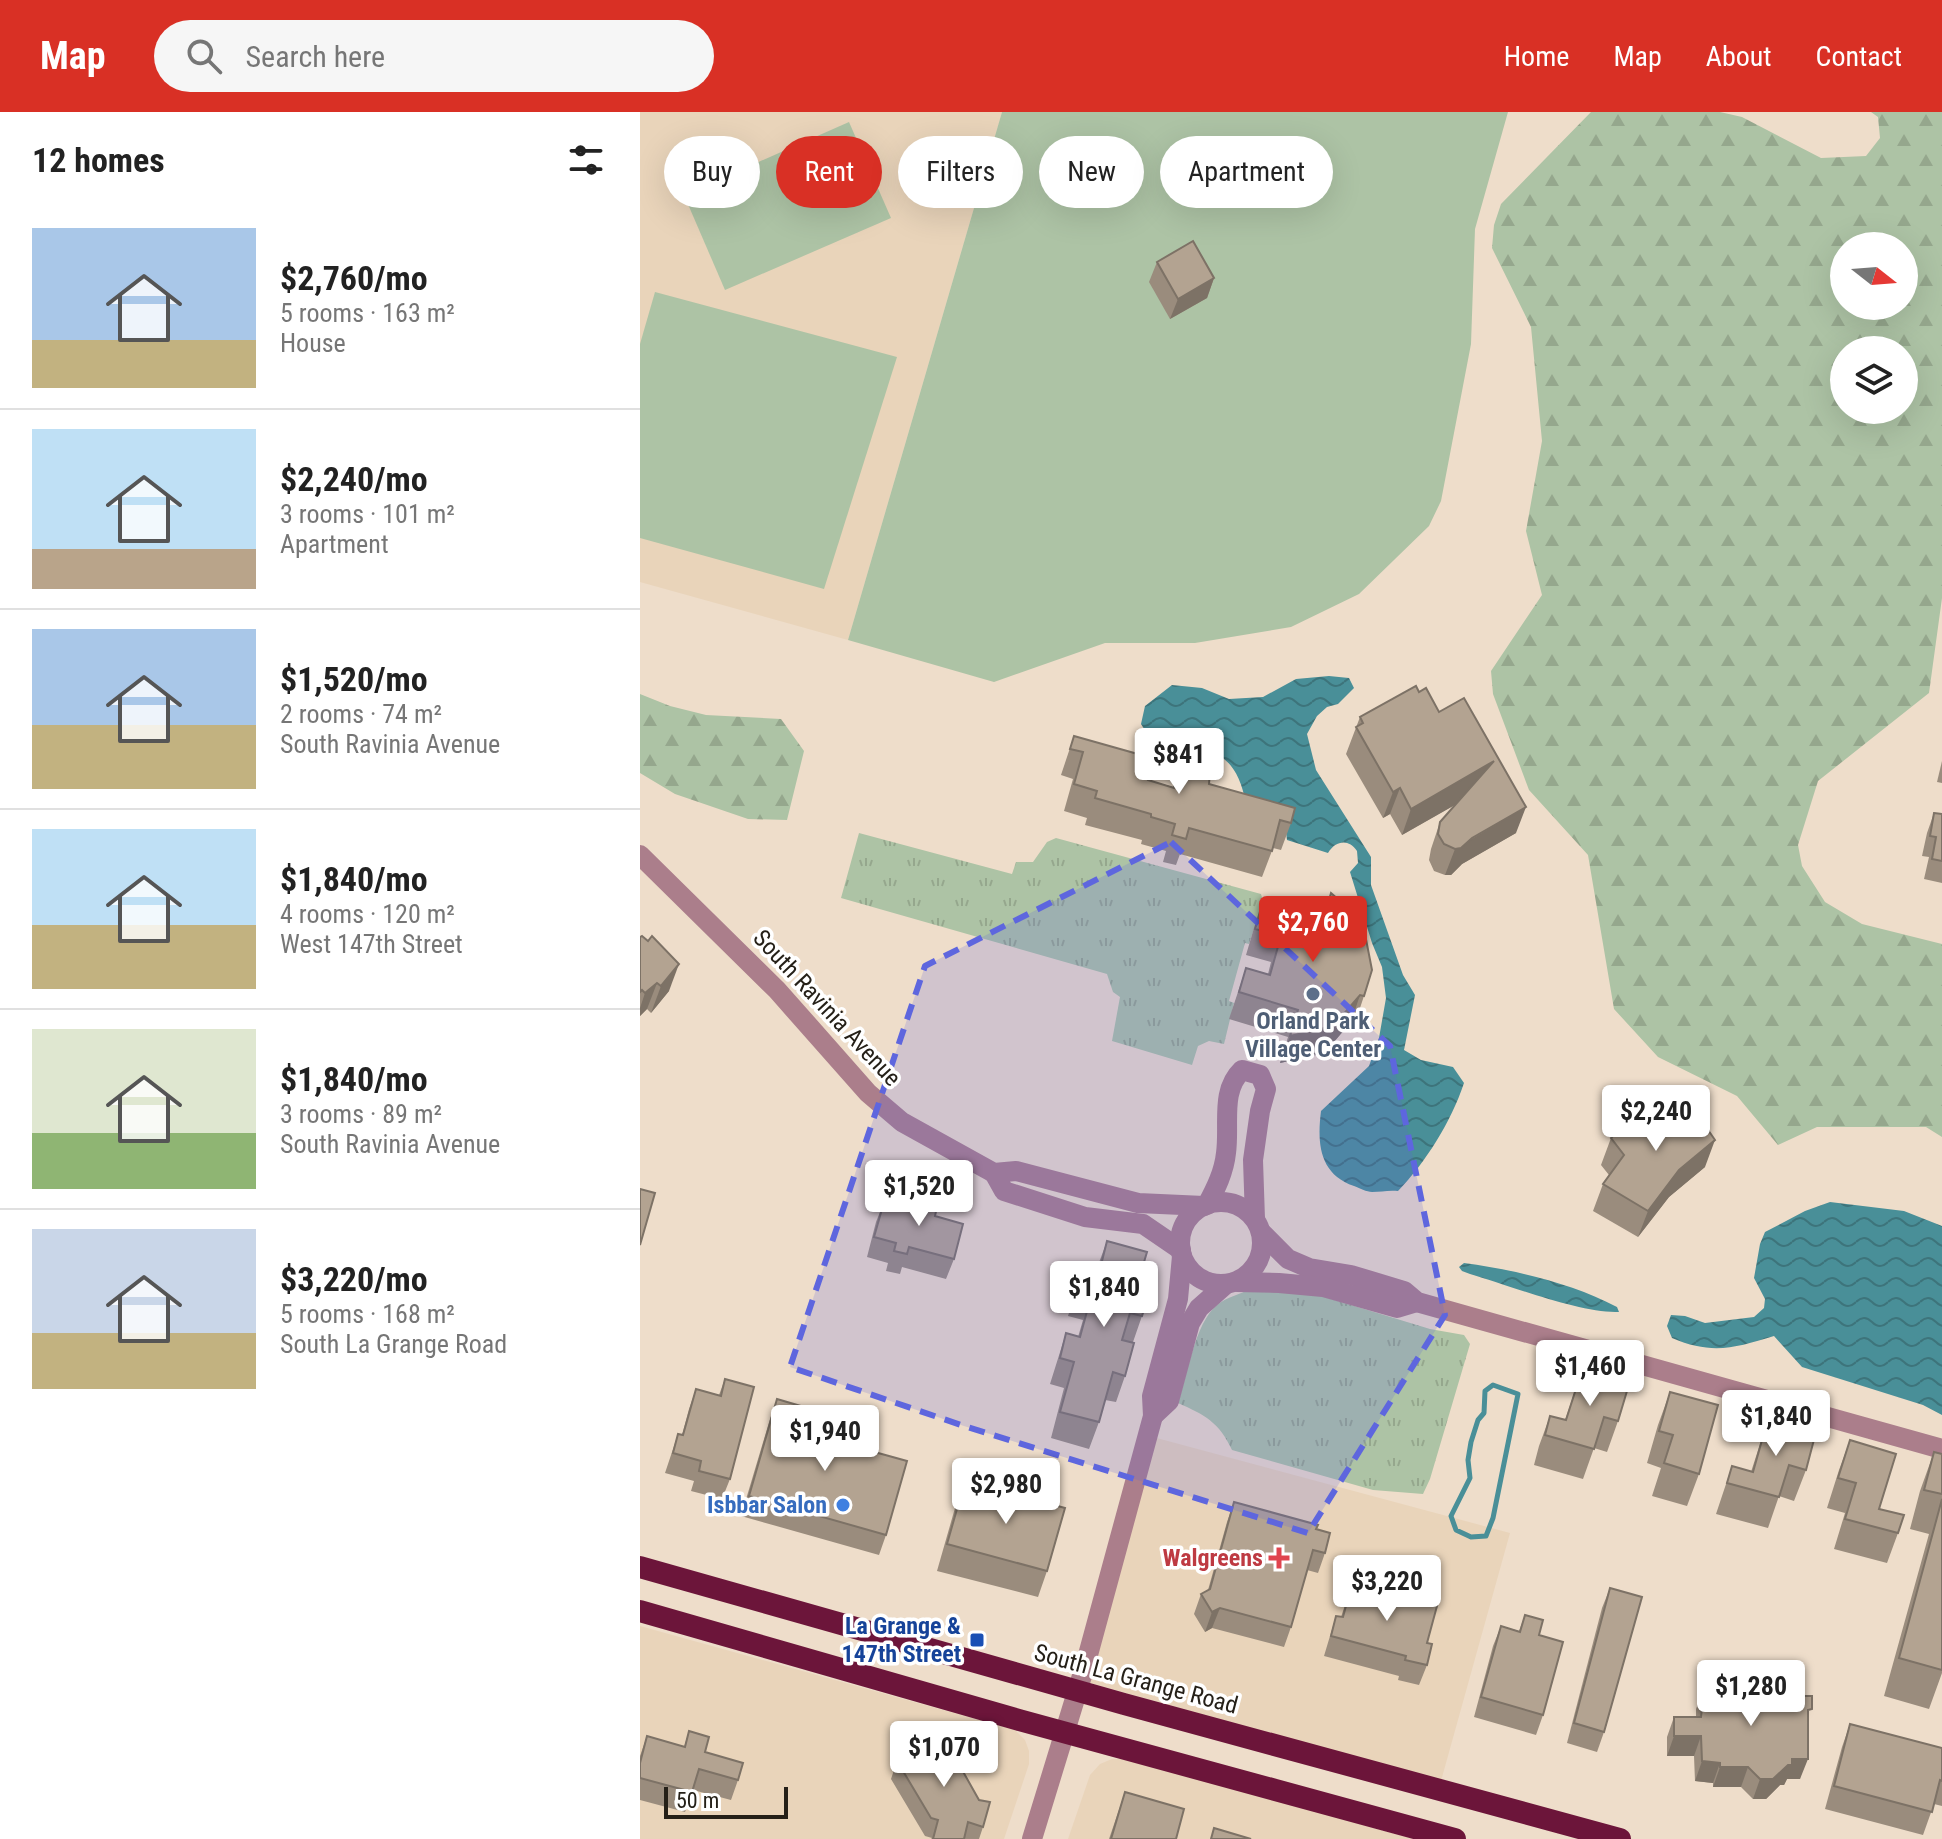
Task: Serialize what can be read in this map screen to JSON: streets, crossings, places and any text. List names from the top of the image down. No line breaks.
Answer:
{"streets":{"highway":["South La Grange Road"],"street":["South Ravinia Avenue"]},"places":{"other":["Orland Park Village Center","Isbbar Salon"],"health":["Walgreens"],"transit":["La Grange & 147th Street"]},"scale_bar":"50 m","north":"right","page":{"header":"Map","search":"Search here","nav":["Home","Map","About","Contact"],"heading":"12 homes","chip":["Buy","Rent","Filters","New","Apartment"],"list":[{"name":"$2,760/mo","note":"5 rooms · 163 m² · House"},{"name":"$2,240/mo","note":"3 rooms · 101 m² · Apartment"},{"name":"$1,520/mo","note":"2 rooms · 74 m² · South Ravinia Avenue"},{"name":"$1,840/mo","note":"4 rooms · 120 m² · West 147th Street"},{"name":"$1,840/mo","note":"3 rooms · 89 m² · South Ravinia Avenue"},{"name":"$3,220/mo","note":"5 rooms · 168 m² · South La Grange Road"}],"price":["$841","$2,760","$2,240","$1,520","$1,840","$1,460","$1,840","$1,940","$2,980","$3,220","$1,280","$1,070"],"scale":"50 m"}}
